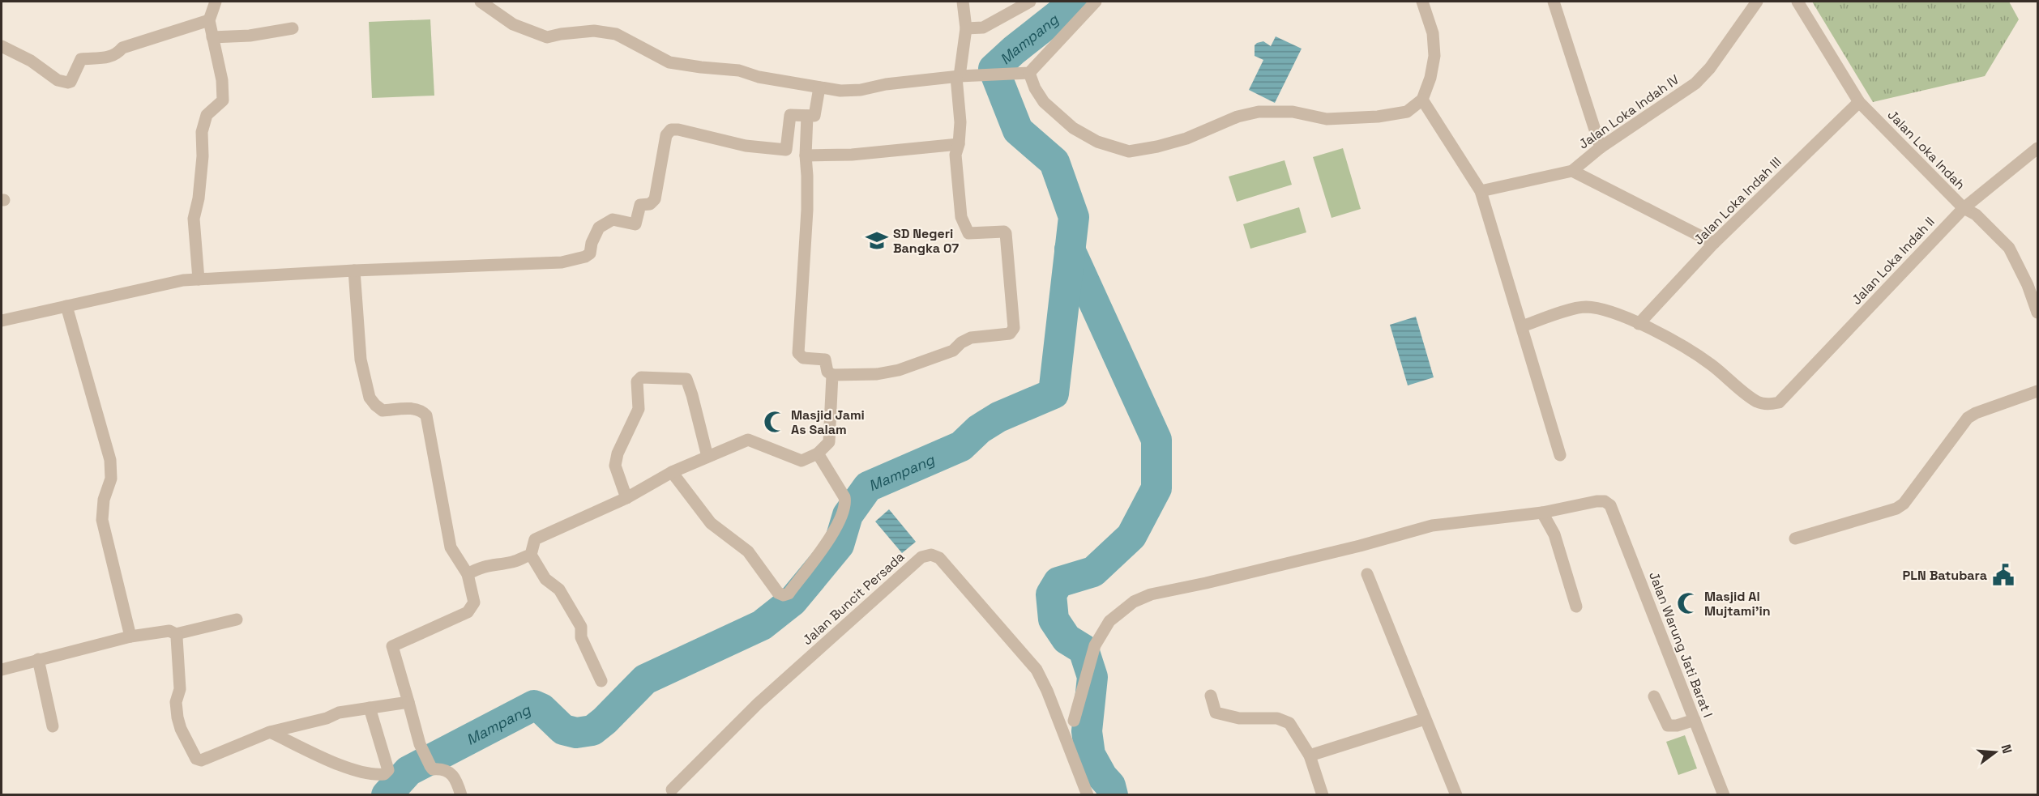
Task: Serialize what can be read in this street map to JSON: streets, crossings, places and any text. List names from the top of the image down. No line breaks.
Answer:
{"streets":{"street":["Jalan Loka Indah IV","Jalan Loka Indah","Jalan Loka Indah III","Jalan Loka Indah II","Jalan Buncit Persada","Jalan Warung Jati Barat I"]},"crossings":[["Jalan Loka Indah","Jalan Loka Indah III"],["Jalan Loka Indah","Jalan Loka Indah II"],["Jalan Loka Indah III","Jalan Loka Indah II"]],"water":["Mampang"],"places":{"school or university":["SD Negeri Bangka 07"],"mosque":["Masjid Jami As Salam","Masjid Al Mujtami'in"],"public building":["PLN Batubara"]},"north":"right"}
